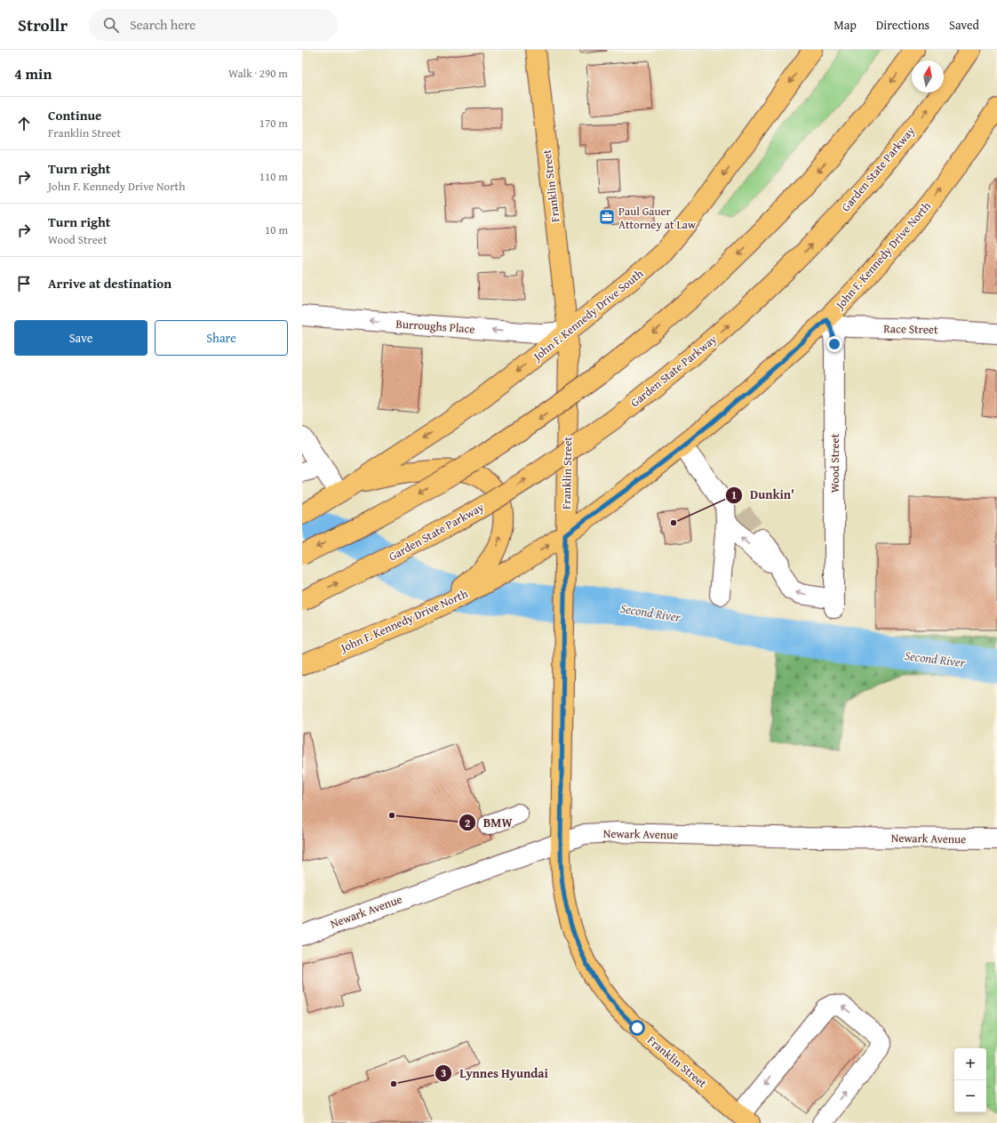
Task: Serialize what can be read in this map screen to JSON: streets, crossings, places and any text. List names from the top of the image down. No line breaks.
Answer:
{"streets":{"main road":["Garden State Parkway","Franklin Street","John F. Kennedy Drive North","John F. Kennedy Drive South"],"street":["Burroughs Place","Race Street","Wood Street","Newark Avenue"]},"crossings":[["Franklin Street","John F. Kennedy Drive North"],["Franklin Street","John F. Kennedy Drive South"],["Franklin Street","Burroughs Place"],["Franklin Street","Newark Avenue"],["John F. Kennedy Drive North","Race Street"],["John F. Kennedy Drive North","Wood Street"],["John F. Kennedy Drive South","Burroughs Place"],["Race Street","Wood Street"]],"one_way":["Burroughs Place"],"water":["Second River"],"places":{"office":["Paul Gauer Attorney at Law"],"other":["Dunkin'","BMW","Lynnes Hyundai"]},"north":"top","page":{"header":"Strollr","search":"Search here","nav":["Map","Directions","Saved"],"heading":["4 min","Walk · 290 m"],"list":[["Continue","Franklin Street","170 m"],["Turn right","John F. Kennedy Drive North","110 m"],["Turn right","Wood Street","10 m"],"Arrive at destination"],"buttons":["Save","Share"],"map_buttons":["+","−"]}}
